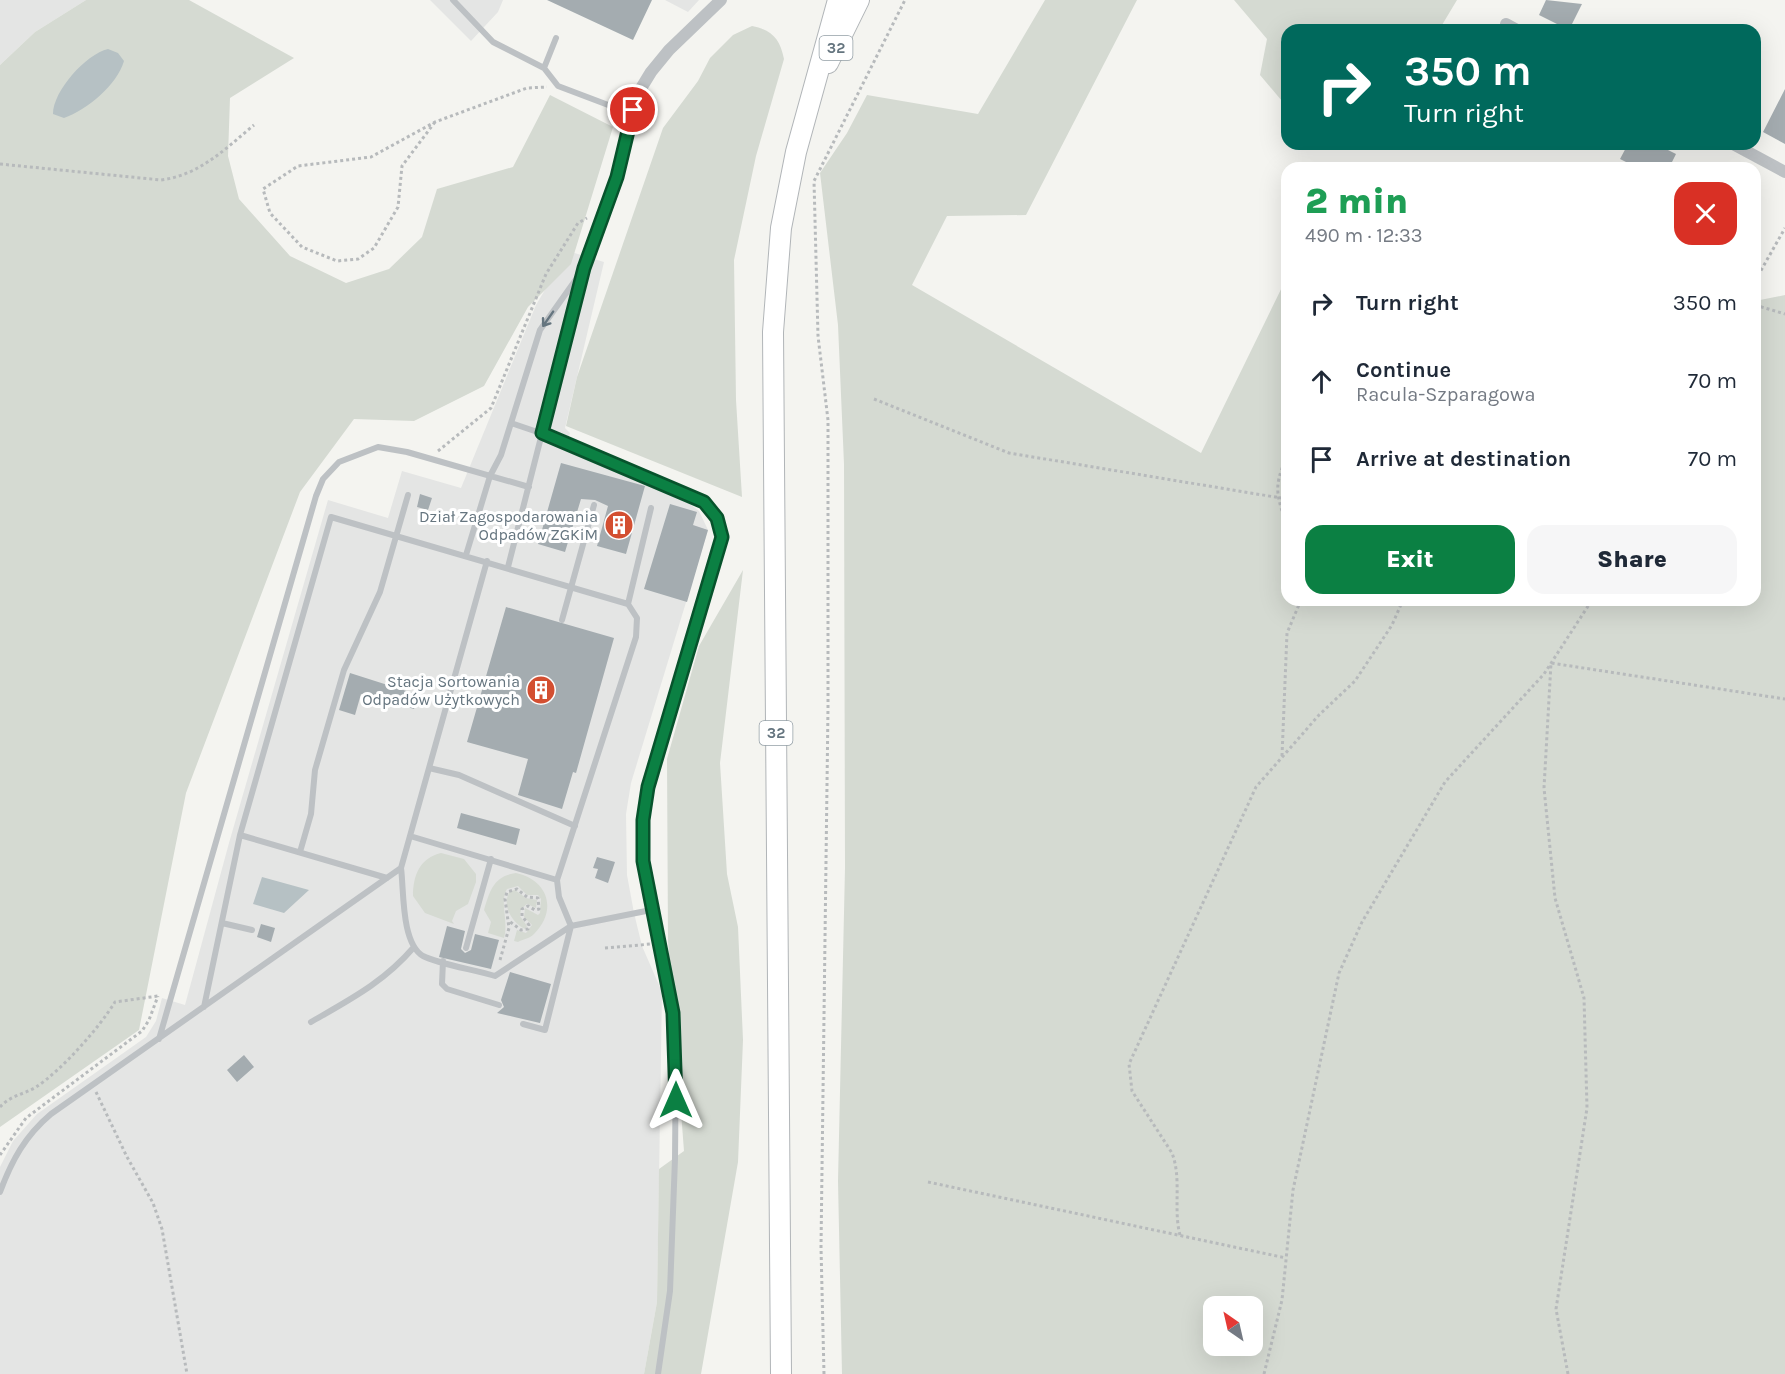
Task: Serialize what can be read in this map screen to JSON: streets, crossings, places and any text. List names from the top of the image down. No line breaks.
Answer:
{"streets":{"main road":["32"]},"places":{"building":["Dział Zagospodarowania Odpadów ZGKiM","Stacja Sortowania Odpadów Użytkowych"]},"north":"top left","page":{"turn":["350 m","Turn right"],"heading":["2 min","490 m · 12:33"],"list":[{"name":"Turn right","value":"350 m"},{"name":"Continue","note":"Racula-Szparagowa","value":"70 m"},{"name":"Arrive at destination","value":"70 m"}],"buttons":["Exit","Share"]}}
